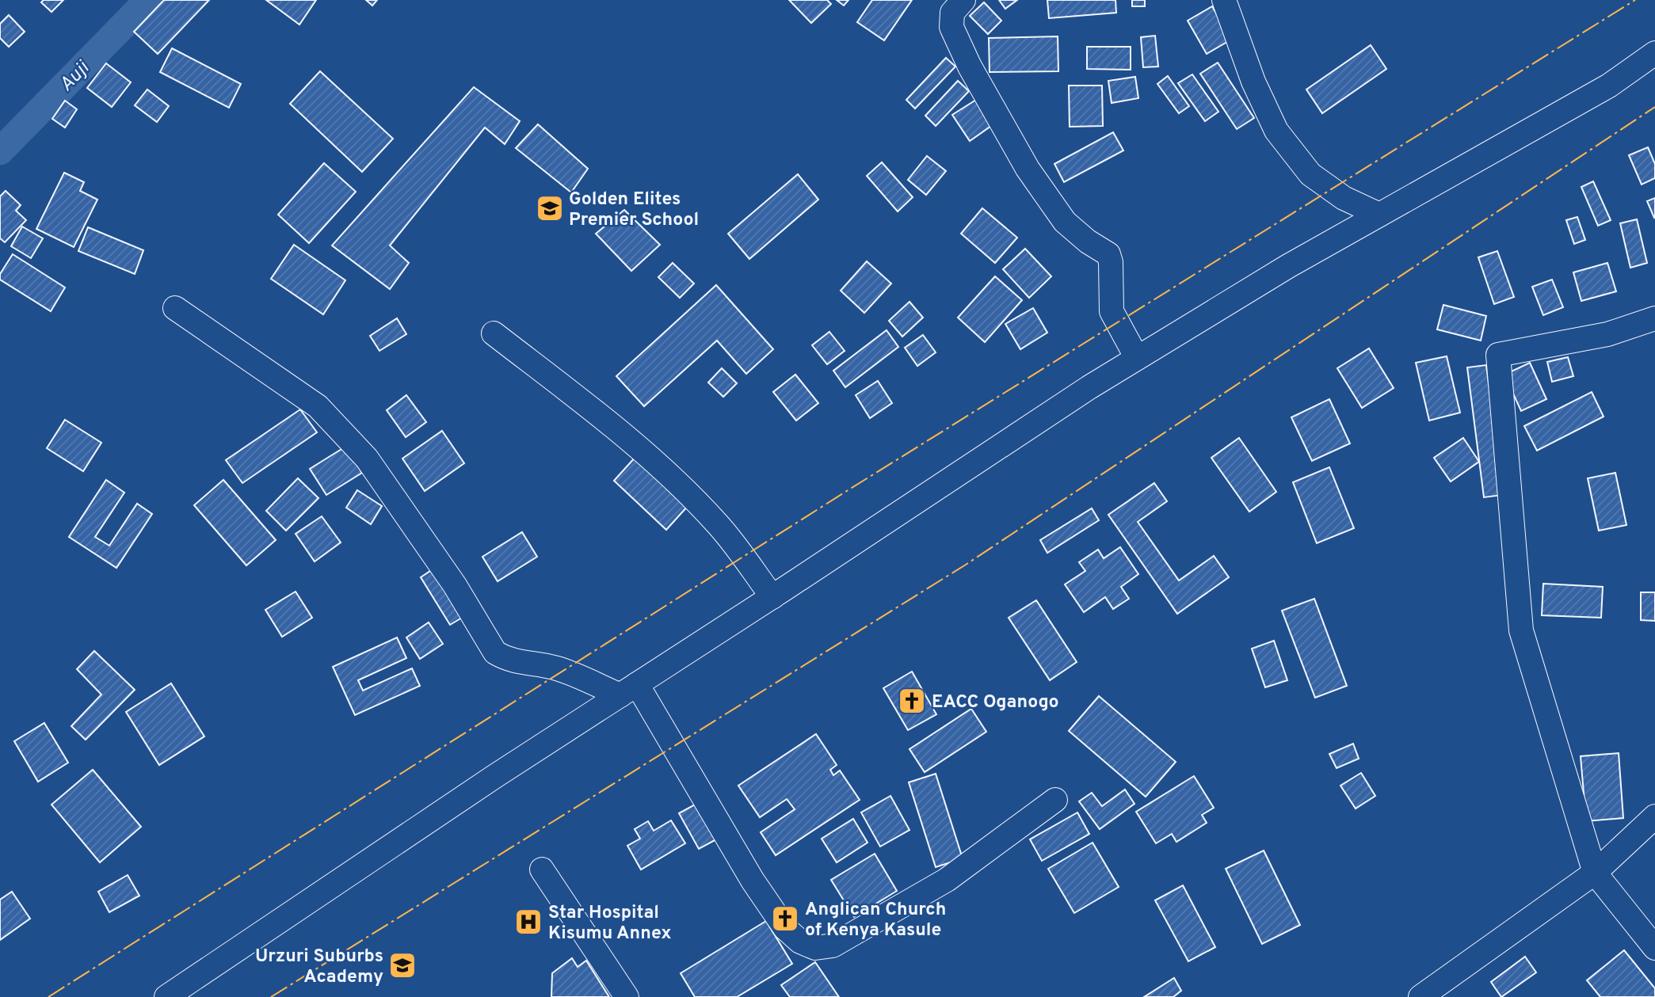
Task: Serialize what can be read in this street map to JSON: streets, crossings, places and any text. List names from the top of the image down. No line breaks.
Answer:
{"water":["Auji"],"places":{"school or university":["Golden Elites Premier School","Urzuri Suburbs Academy"],"church":["EACC Oganogo","Anglican Church of Kenya Kasule"],"hospital":["Star Hospital Kisumu Annex"]}}
